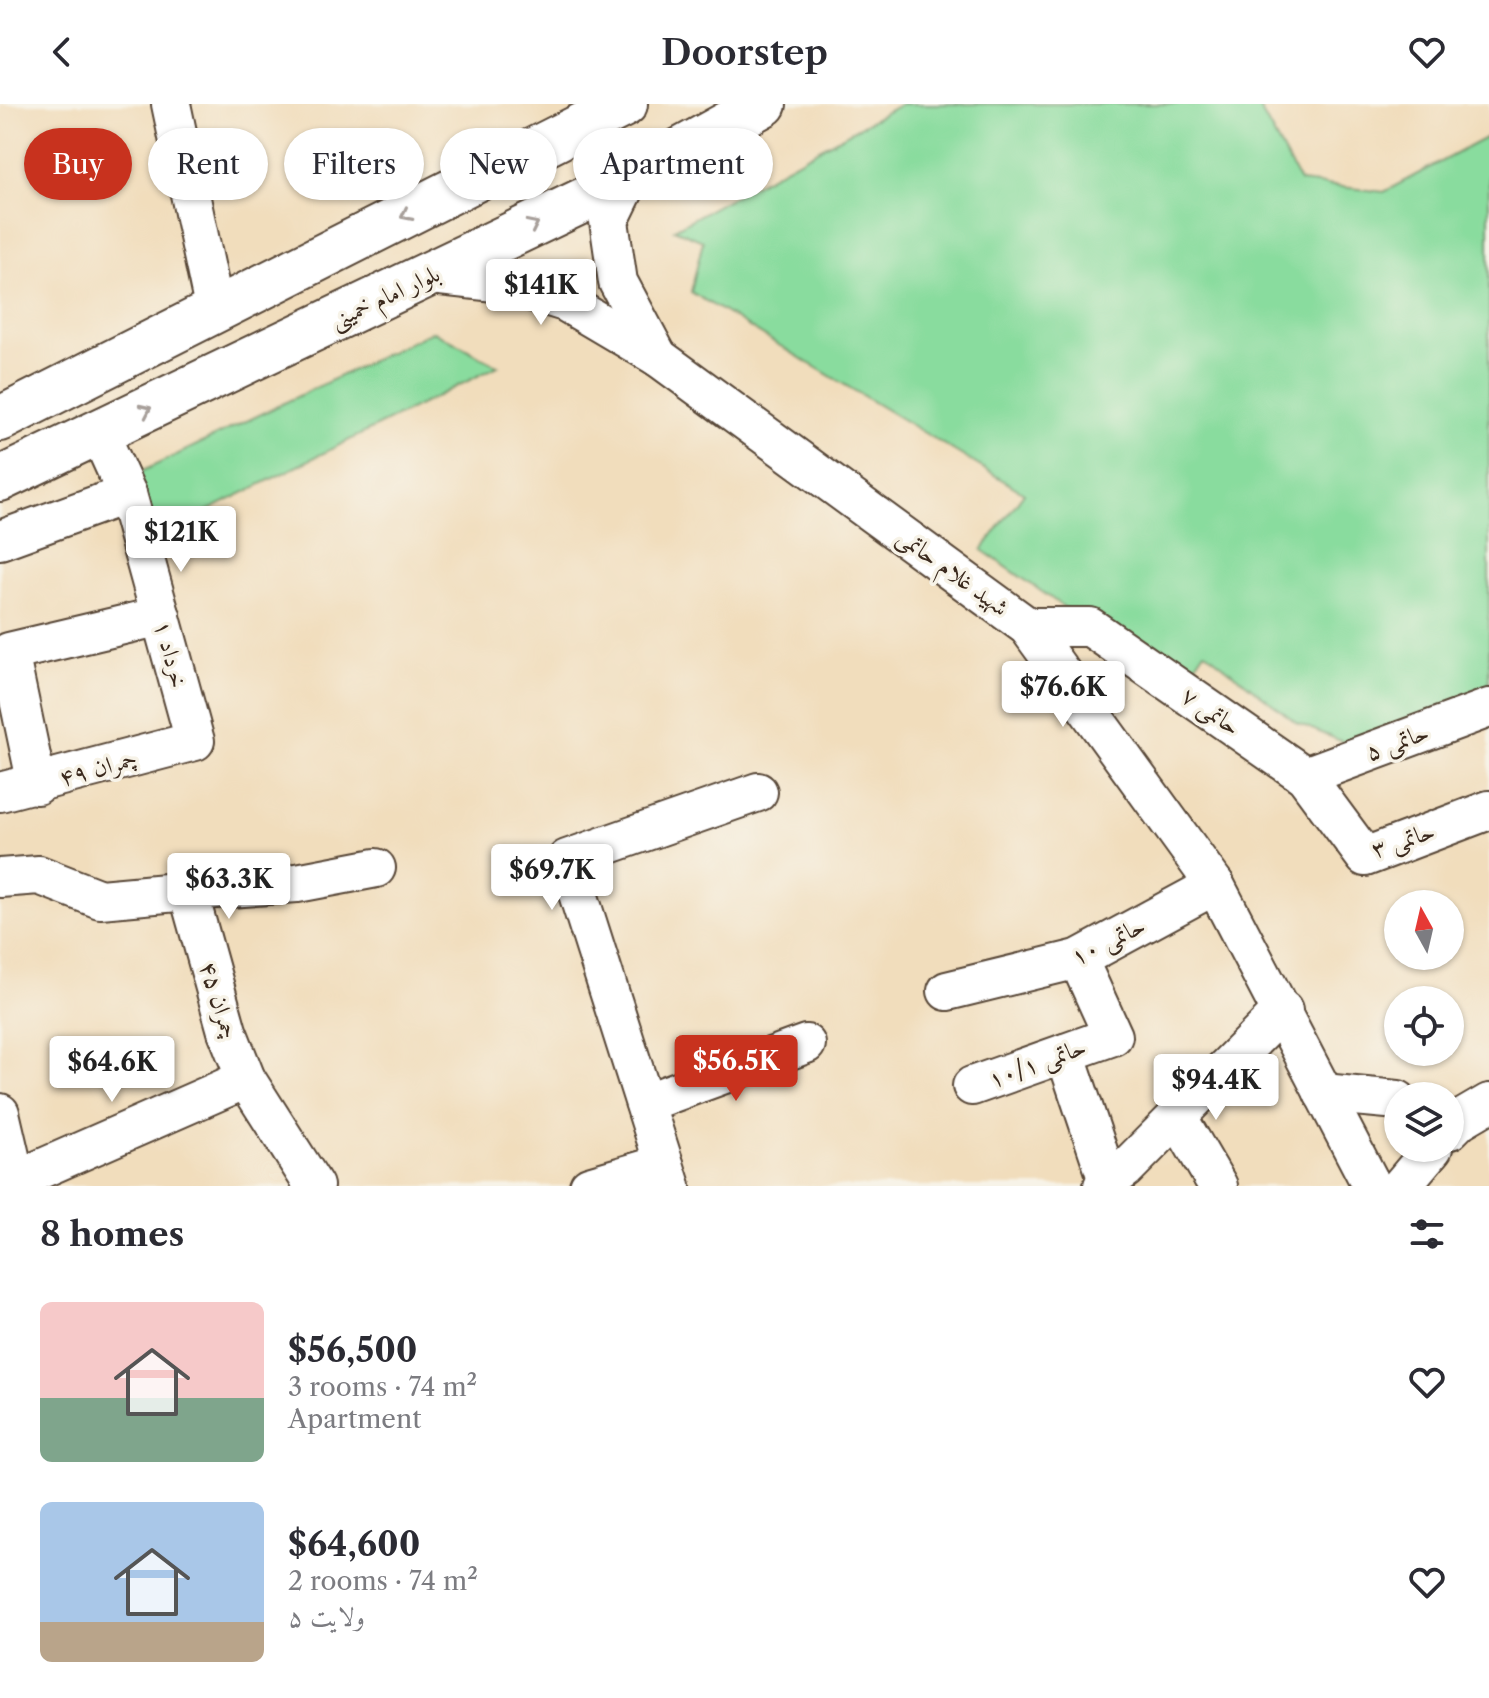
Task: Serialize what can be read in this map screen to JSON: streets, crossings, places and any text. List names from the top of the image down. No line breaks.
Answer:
{"streets":{"main road":["بلوار امام خمینی"],"street":["شهید غلام حاتمی","خرداد ۱","حاتمی ۷","حاتمی ۵","چمران ۴۹","حاتمی ۳","حاتمی ۱۰","چمران ۴۵","حاتمی ۱۰/۱"]},"crossings":[["بلوار امام خمینی","خرداد ۱"],["شهید غلام حاتمی","حاتمی ۷"],["شهید غلام حاتمی","حاتمی ۱۰"],["خرداد ۱","چمران ۴۹"],["حاتمی ۷","حاتمی ۵"],["حاتمی ۷","حاتمی ۳"],["حاتمی ۵","حاتمی ۳"],["حاتمی ۱۰","حاتمی ۱۰/۱"]],"north":"top","page":{"header":"Doorstep","chip":["Buy","Rent","Filters","New","Apartment"],"price":["$141K","$121K","$76.6K","$69.7K","$63.3K","$56.5K","$64.6K","$94.4K"],"heading":"8 homes","list":[{"name":"$56,500","note":"3 rooms · 74 m² · Apartment"},{"name":"$64,600","note":"2 rooms · 74 m² · ولایت ۵"}]}}
